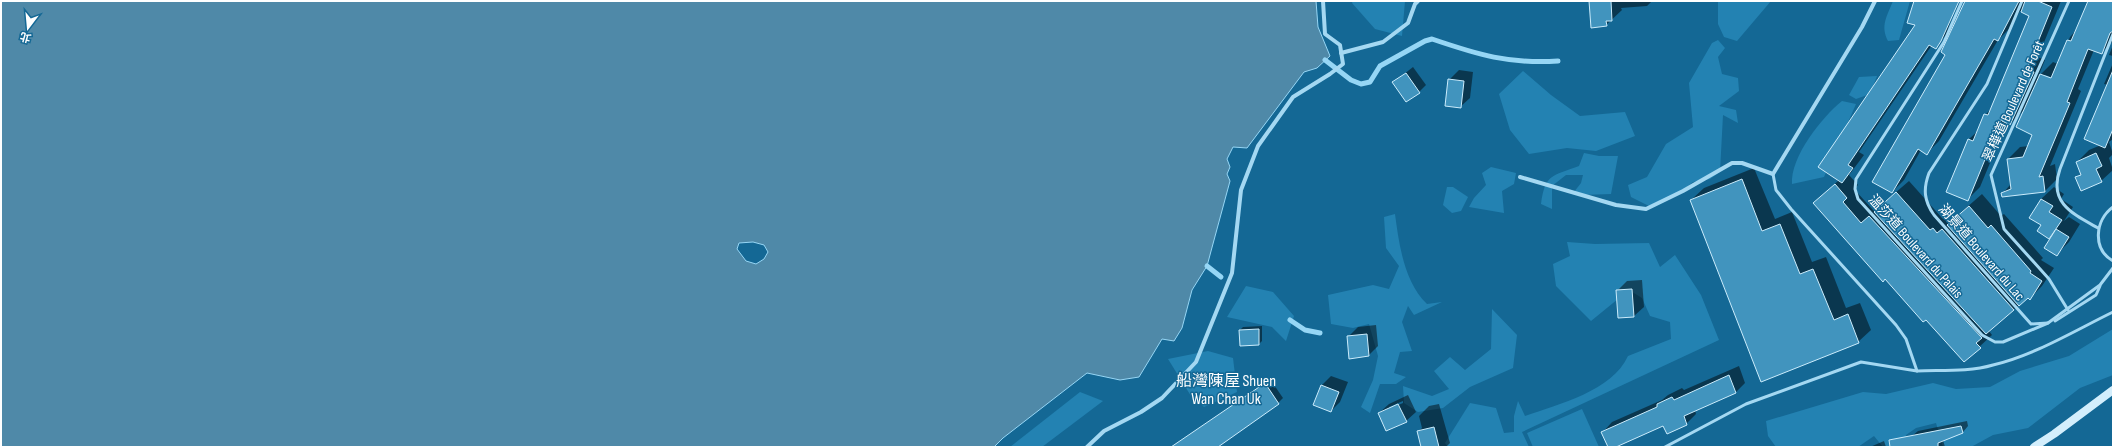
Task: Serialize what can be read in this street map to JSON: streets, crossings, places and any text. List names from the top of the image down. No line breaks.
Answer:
{"streets":{"lane":["翠樺道 Boulevard de Forêt","溫莎道 Boulevard du Palais","湖景道 Boulevard du Lac"]},"crossings":[["翠樺道 Boulevard de Forêt","溫莎道 Boulevard du Palais"],["溫莎道 Boulevard du Palais","湖景道 Boulevard du Lac"]],"districts":["船灣陳屋 Shuen Wan Chan Uk"],"north":"bottom"}
